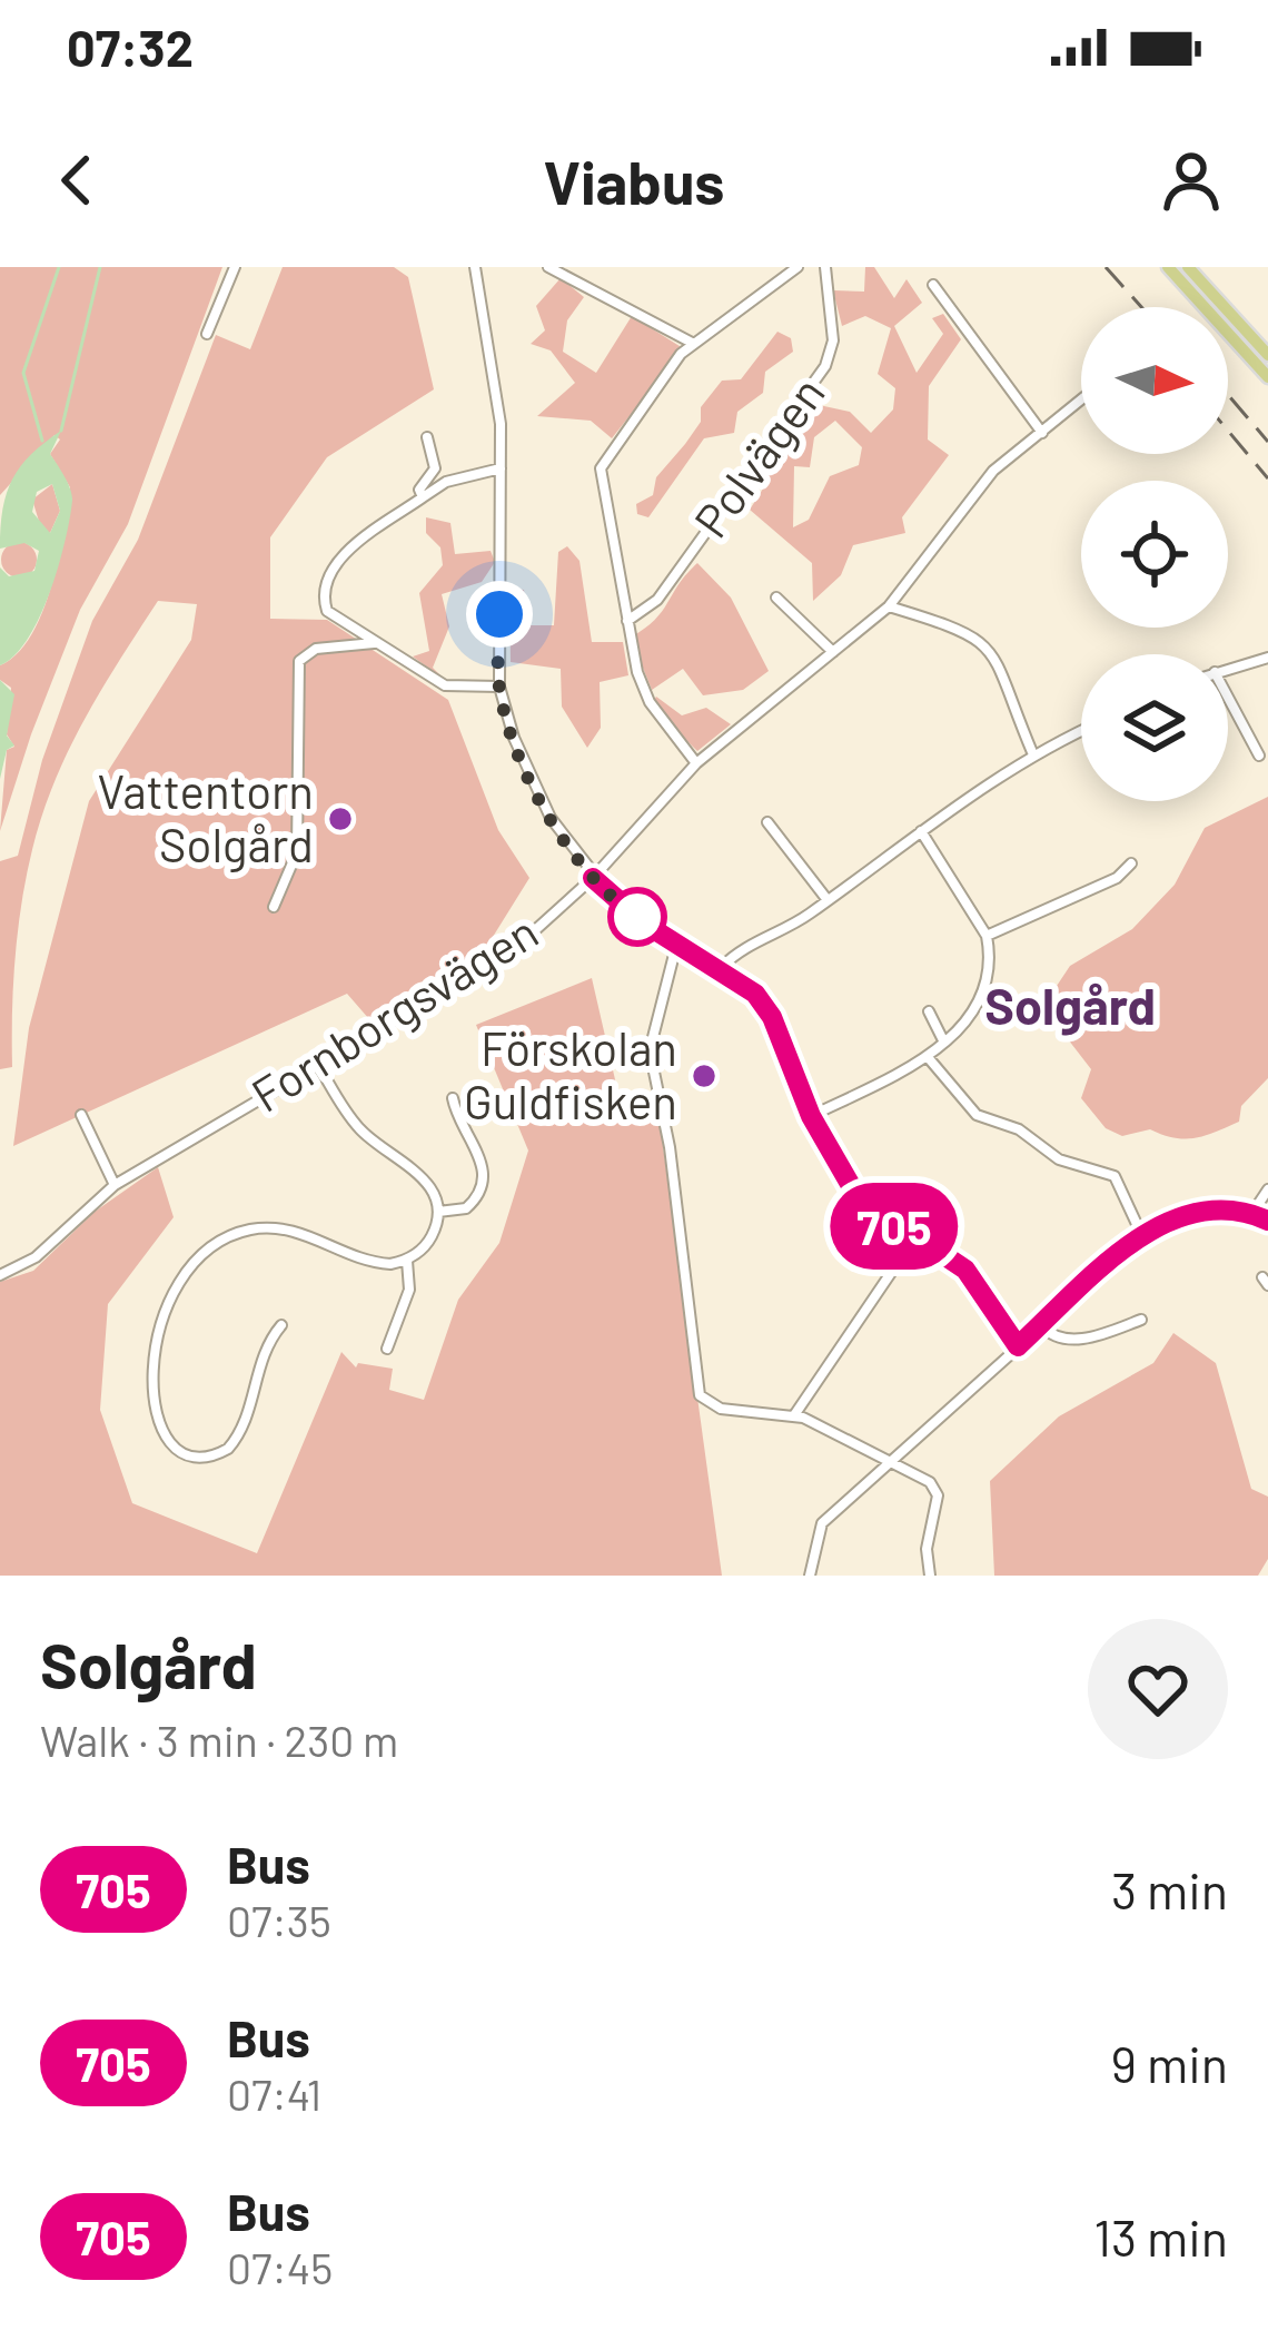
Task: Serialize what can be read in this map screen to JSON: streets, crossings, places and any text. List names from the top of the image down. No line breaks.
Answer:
{"streets":{"street":["Polvägen","Fornborgsvägen"]},"districts":["Solgård"],"places":["Vattentorn Solgård","Förskolan Guldfisken"],"lines":["bus line 705"],"north":"right","page":{"status":"07:32","header":"Viabus","on_map":"705","heading":["Solgård","Walk · 3 min · 230 m"],"list":[{"mark":"705","name":"Bus","note":"07:35","value":"3 min"},{"mark":"705","name":"Bus","note":"07:41","value":"9 min"},{"mark":"705","name":"Bus","note":"07:45","value":"13 min"}]}}
